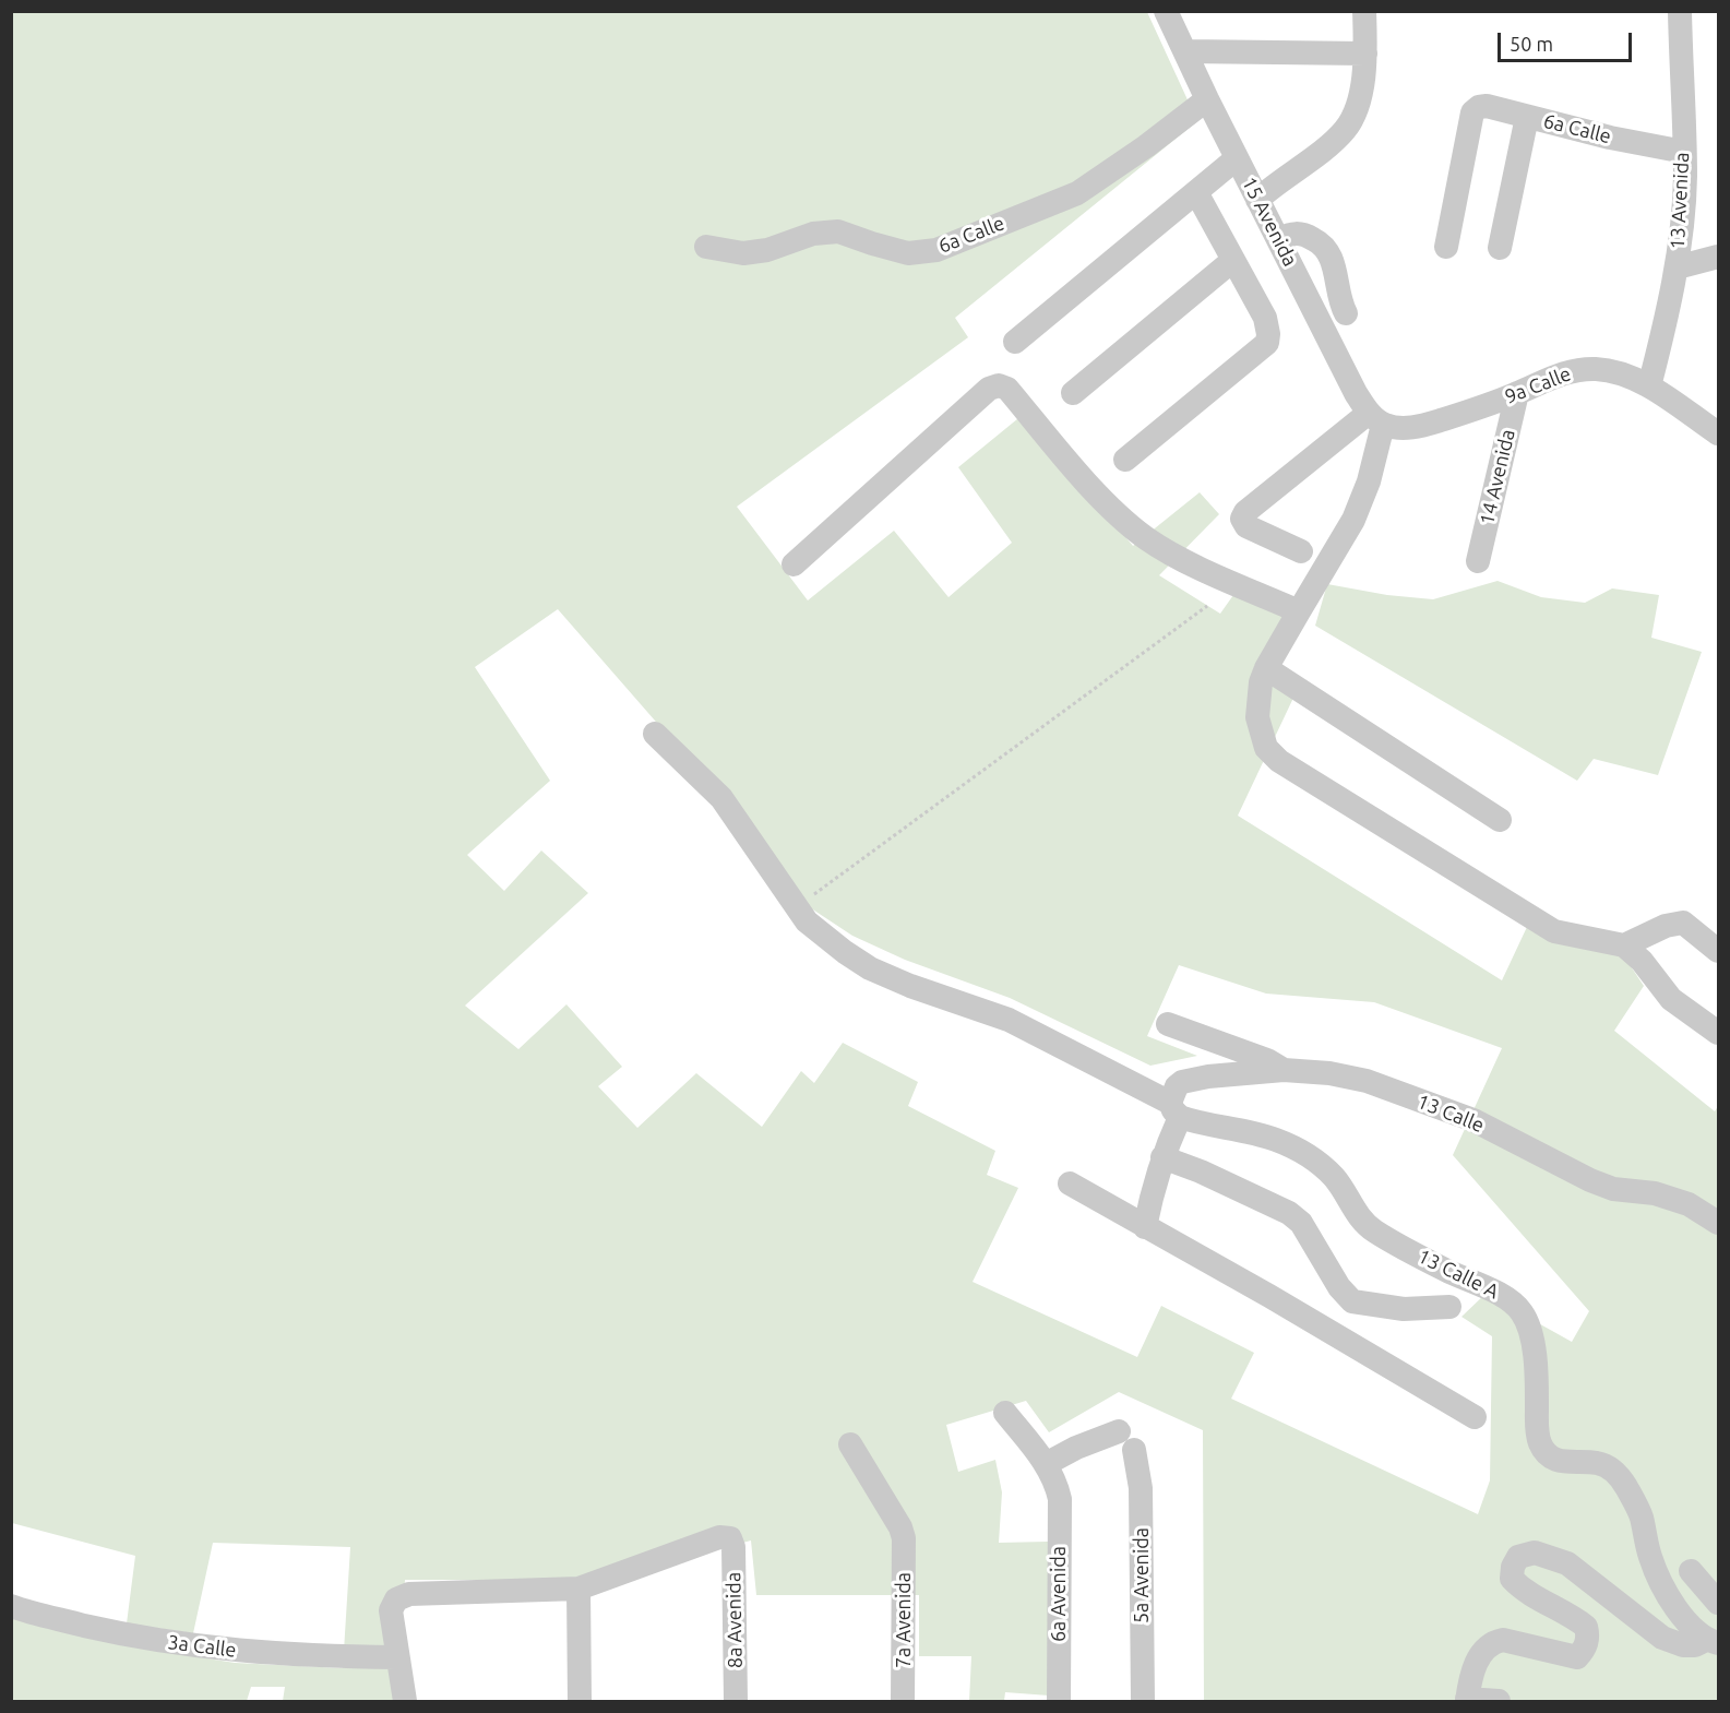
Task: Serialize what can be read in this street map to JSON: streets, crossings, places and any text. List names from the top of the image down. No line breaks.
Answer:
{"streets":{"street":["6a Calle","13 Avenida","15 Avenida","9a Calle","14 Avenida","13 Calle","13 Calle A","5a Avenida","6a Avenida","8a Avenida","7a Avenida","3a Calle"]},"crossings":[["6a Calle","13 Avenida"],["6a Calle","15 Avenida"],["13 Avenida","9a Calle"],["15 Avenida","9a Calle"],["9a Calle","14 Avenida"],["13 Calle","13 Calle A"]],"scale_bar":"50 m"}
